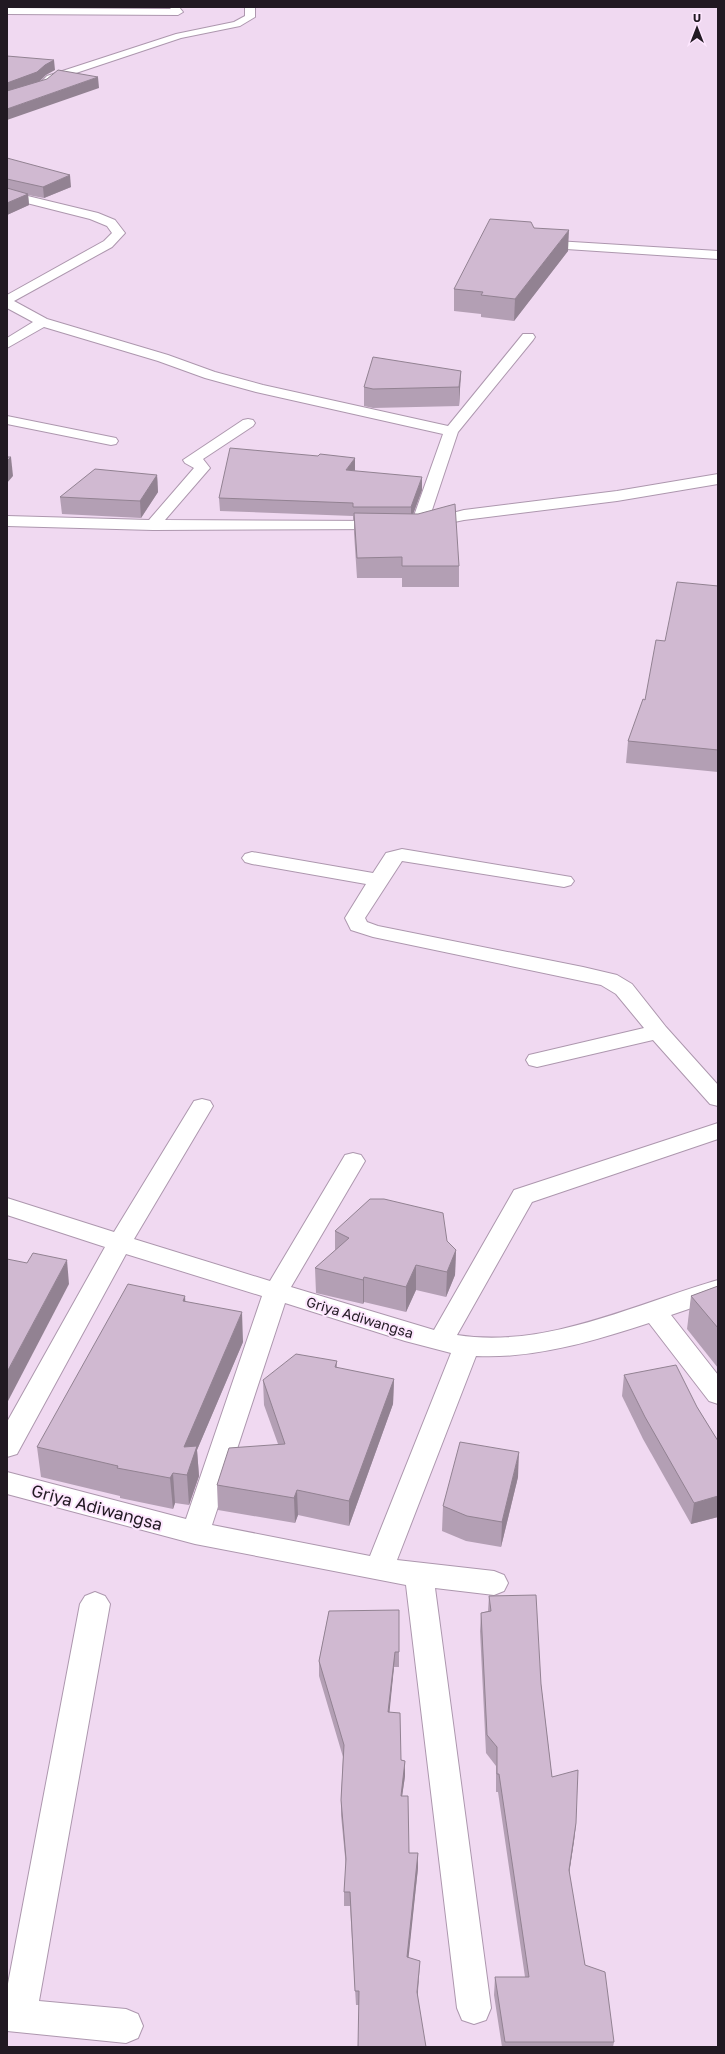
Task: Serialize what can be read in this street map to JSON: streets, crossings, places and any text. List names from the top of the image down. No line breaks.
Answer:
{"streets":{"street":["Griya Adiwangsa"]},"north":"top"}
